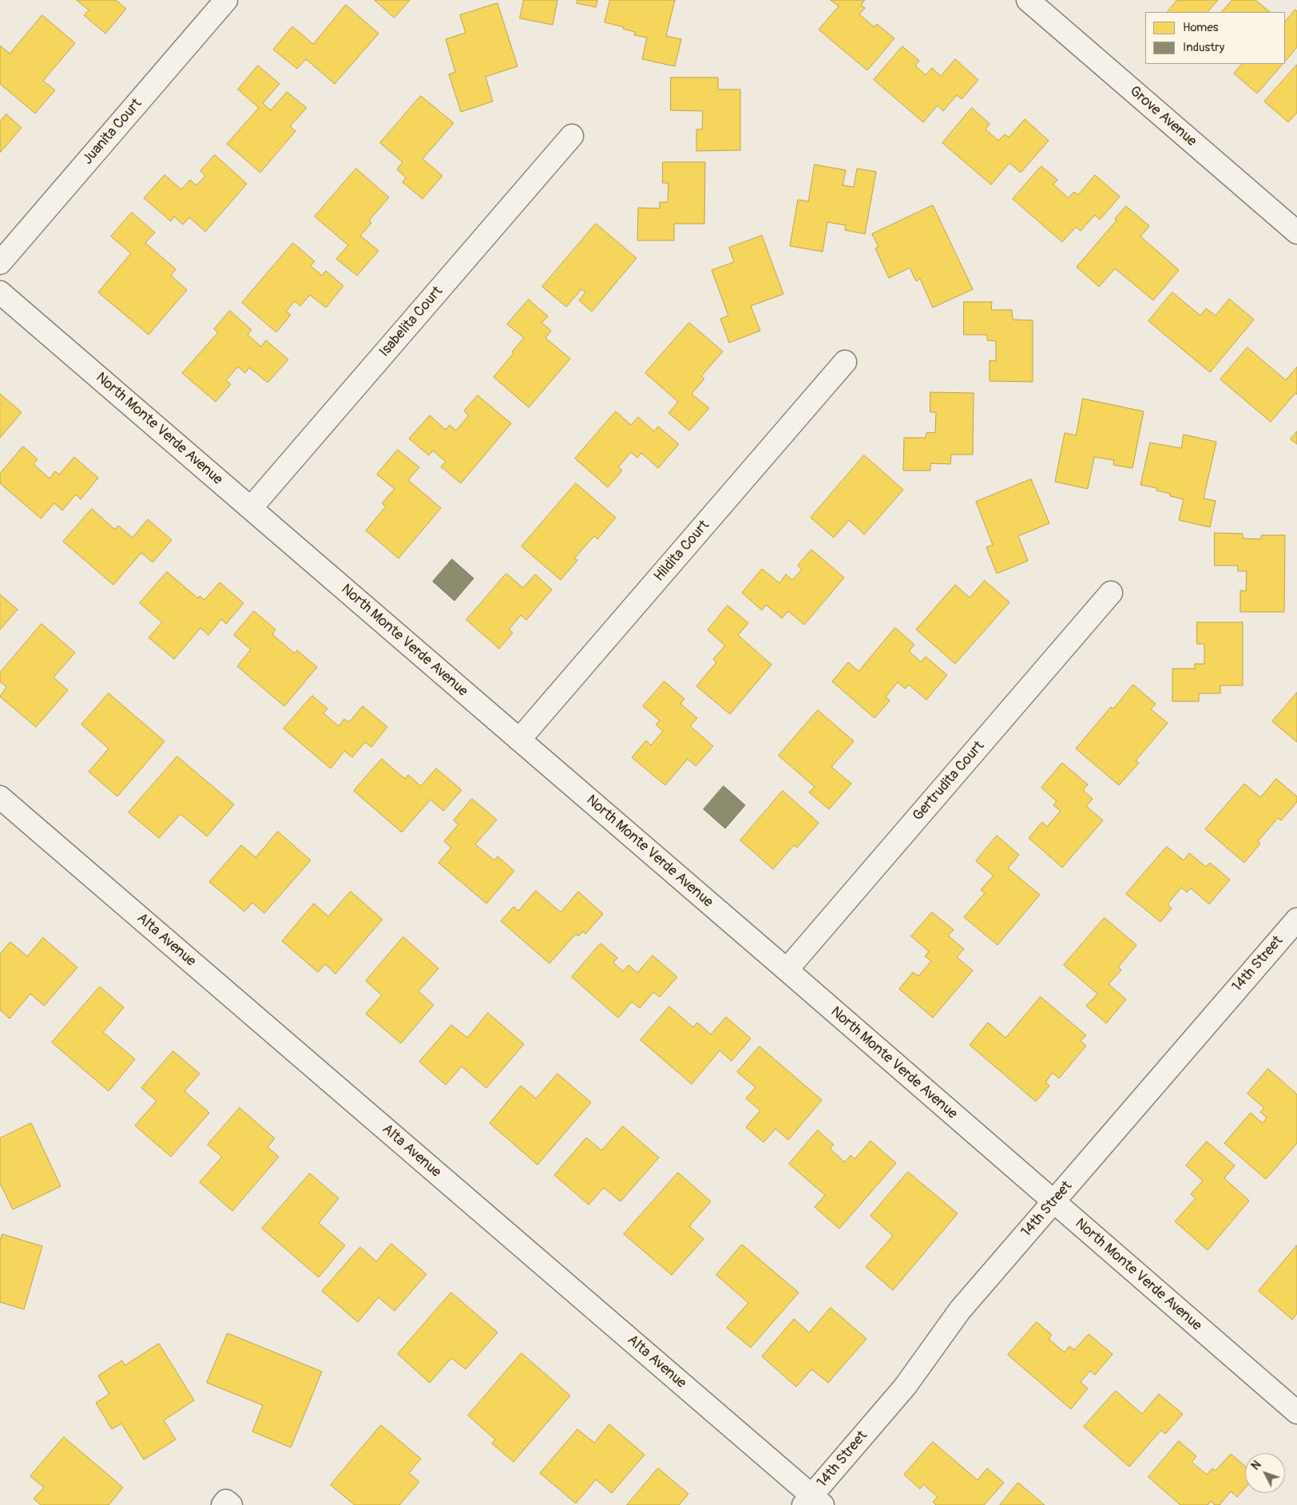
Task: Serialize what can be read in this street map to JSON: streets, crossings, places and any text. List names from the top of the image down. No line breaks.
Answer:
{"streets":{"street":["Grove Avenue","Juanita Court","Isabelita Court","North Monte Verde Avenue","Hildita Court","Gertrudita Court","Alta Avenue","14th Street"]},"crossings":[["Isabelita Court","North Monte Verde Avenue"],["North Monte Verde Avenue","Hildita Court"],["North Monte Verde Avenue","Gertrudita Court"],["North Monte Verde Avenue","14th Street"],["Alta Avenue","14th Street"]],"legend":["Homes","Industry"],"north":"top left"}
